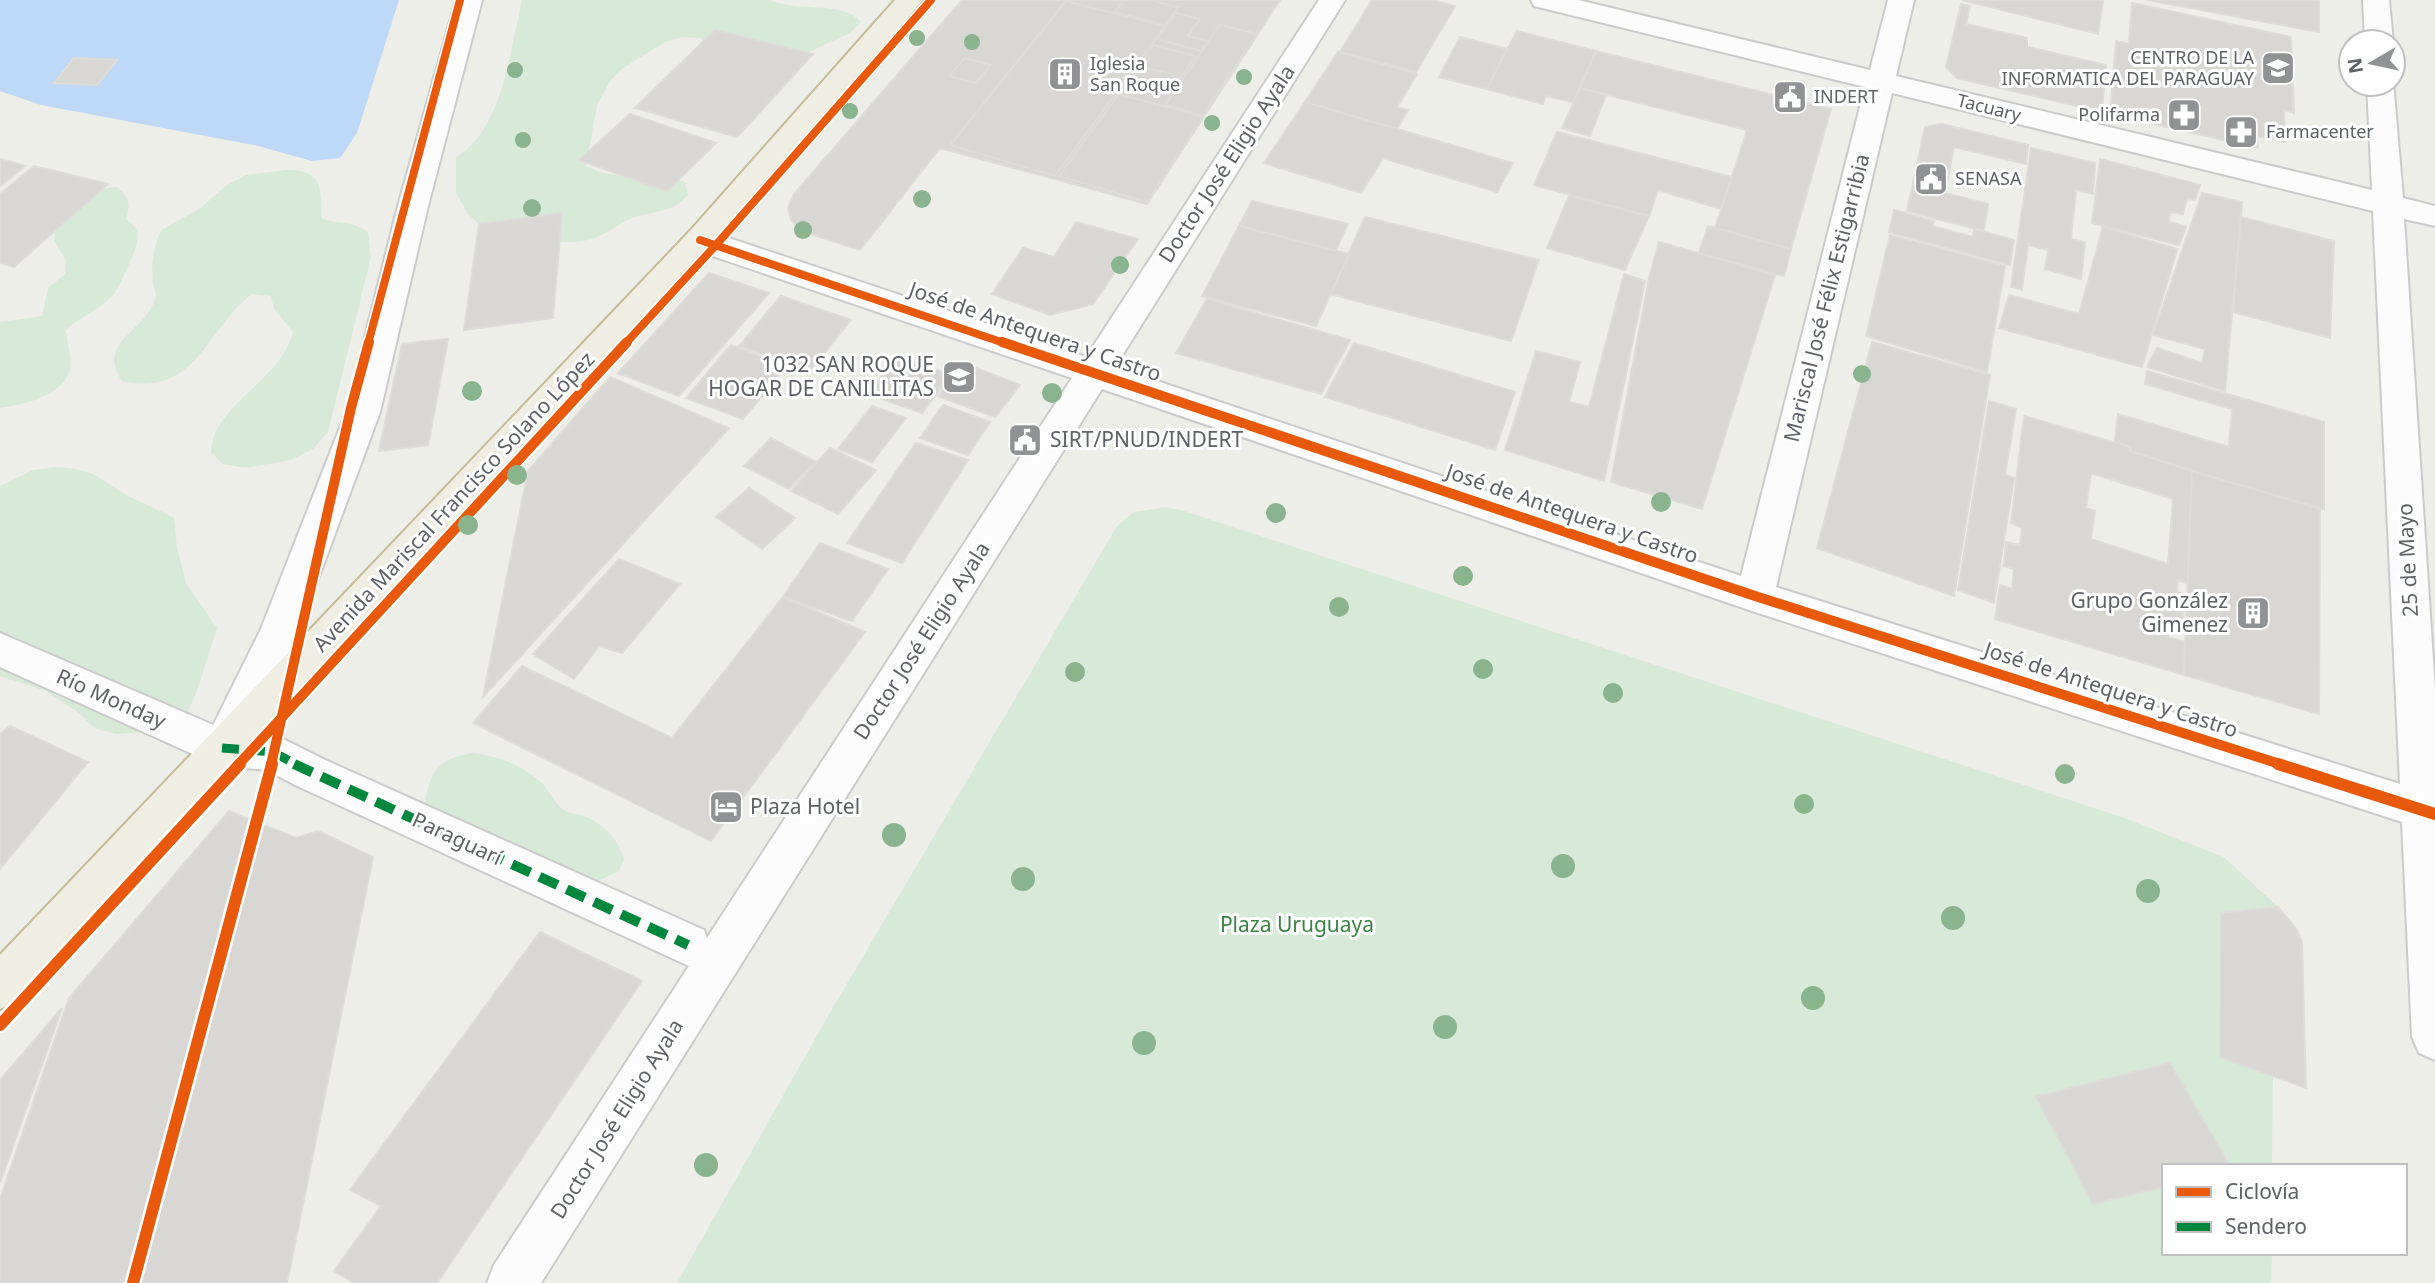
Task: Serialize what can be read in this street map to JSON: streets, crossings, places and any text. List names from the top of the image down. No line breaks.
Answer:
{"streets":{"highway":["Avenida Mariscal Francisco Solano López"],"street":["Tacuary","Doctor José Eligio Ayala","Mariscal José Félix Estigarribia","José de Antequera y Castro","25 de Mayo","Río Monday","Paraguarí"]},"crossings":[["Tacuary","Mariscal José Félix Estigarribia"],["Tacuary","25 de Mayo"],["Doctor José Eligio Ayala","José de Antequera y Castro"],["Mariscal José Félix Estigarribia","José de Antequera y Castro"],["José de Antequera y Castro","Avenida Mariscal Francisco Solano López"],["José de Antequera y Castro","25 de Mayo"],["Avenida Mariscal Francisco Solano López","Río Monday"],["Avenida Mariscal Francisco Solano López","Paraguarí"],["Río Monday","Paraguarí"]],"parks":["Plaza Uruguaya"],"places":{"school or university":["CENTRO DE LA INFORMATICA DEL PARAGUAY","1032 SAN ROQUE HOGAR DE CANILLITAS"],"building":["Iglesia San Roque","Grupo González Gimenez"],"public building":["INDERT","SENASA","SIRT/PNUD/INDERT"],"pharmacy":["Polifarma","Farmacenter"],"hotel":["Plaza Hotel"]},"legend":["Ciclovía","Sendero"],"north":"left"}
